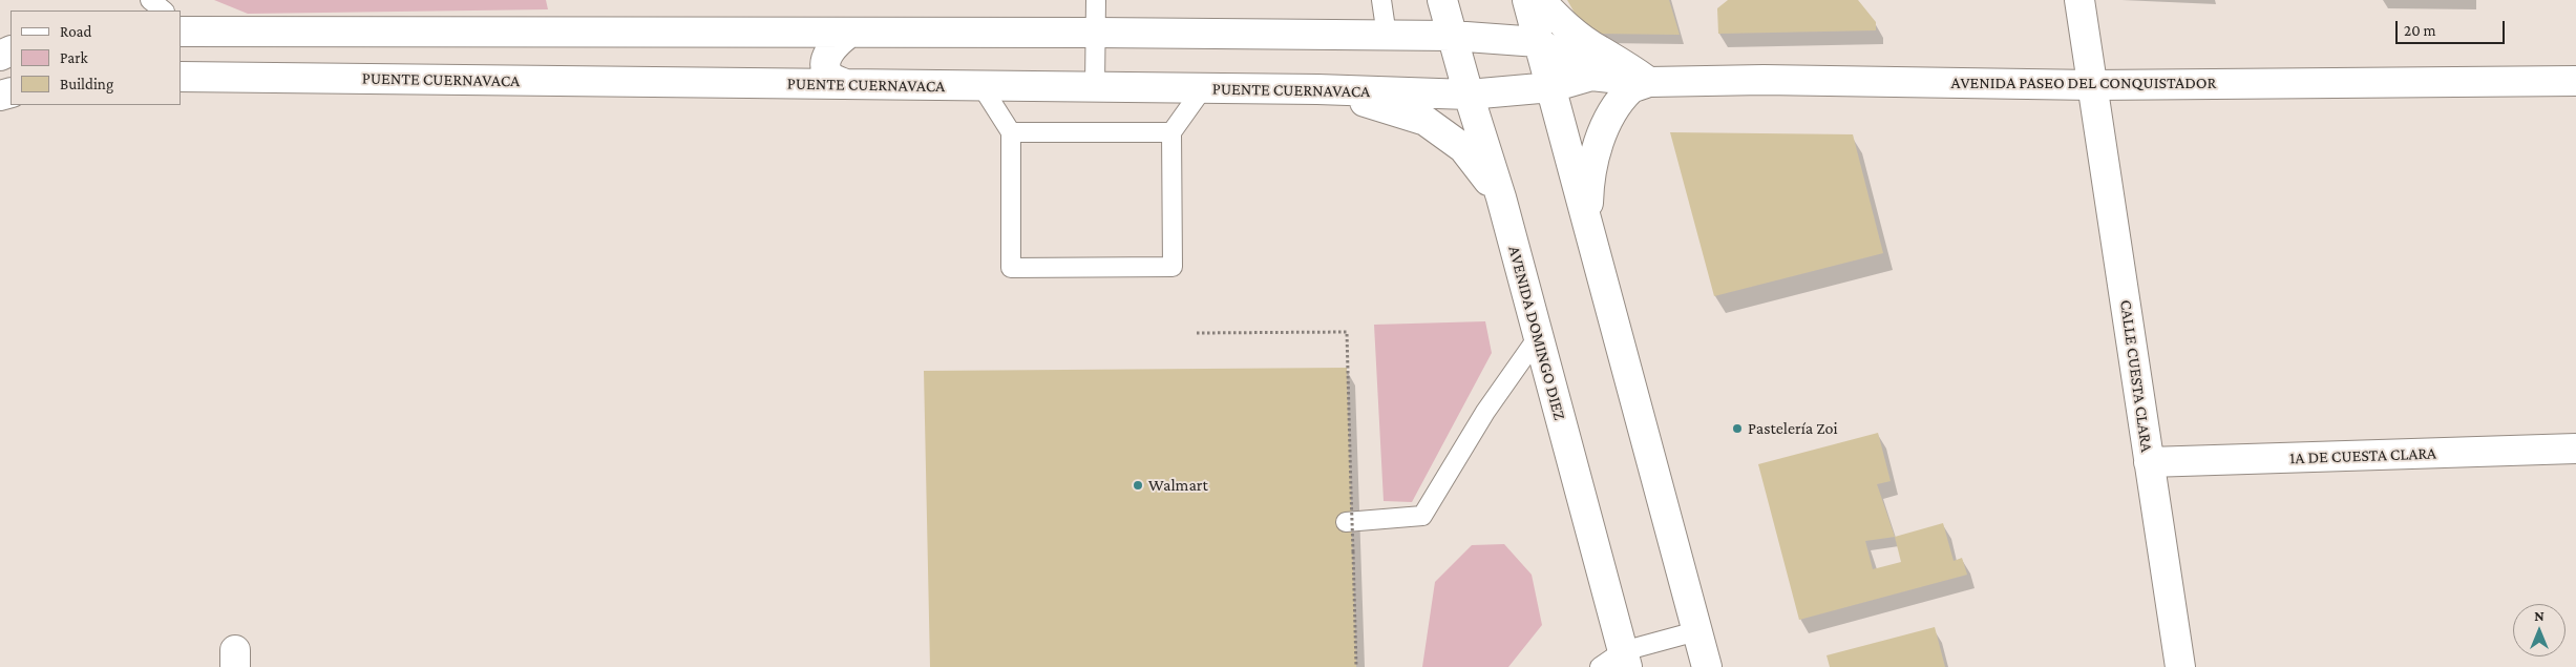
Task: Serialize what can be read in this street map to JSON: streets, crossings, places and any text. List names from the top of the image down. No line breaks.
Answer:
{"streets":{"main road":["PUENTE CUERNAVACA","AVENIDA PASEO DEL CONQUISTADOR","AVENIDA DOMINGO DIEZ","CALLE CUESTA CLARA","1A DE CUESTA CLARA"]},"crossings":[["PUENTE CUERNAVACA","AVENIDA PASEO DEL CONQUISTADOR"],["PUENTE CUERNAVACA","AVENIDA DOMINGO DIEZ"],["AVENIDA PASEO DEL CONQUISTADOR","CALLE CUESTA CLARA"],["CALLE CUESTA CLARA","1A DE CUESTA CLARA"]],"places":["Pastelería Zoi","Walmart"],"legend":["Road","Park","Building"],"scale_bar":"20 m","north":"top"}
